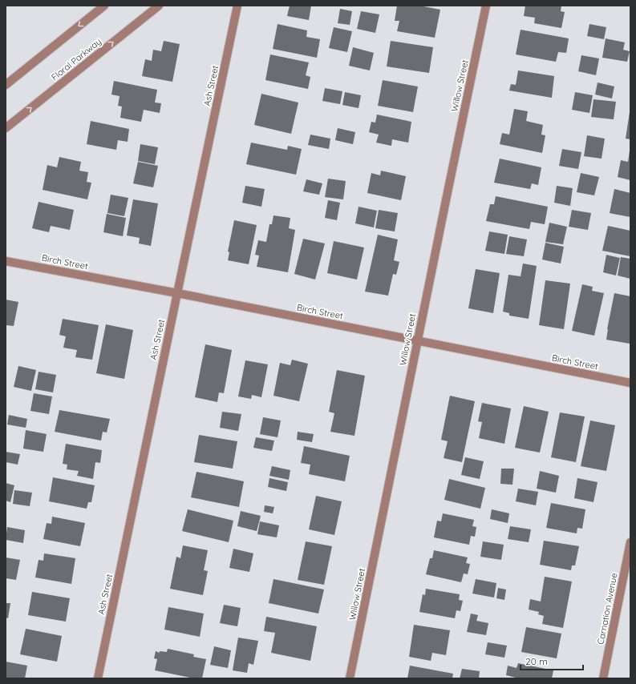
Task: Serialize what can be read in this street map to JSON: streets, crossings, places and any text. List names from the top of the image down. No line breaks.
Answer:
{"streets":{"street":["Floral Parkway","Ash Street","Willow Street","Birch Street","Carnation Avenue"]},"crossings":[["Ash Street","Birch Street"],["Willow Street","Birch Street"]],"scale_bar":"20 m"}
